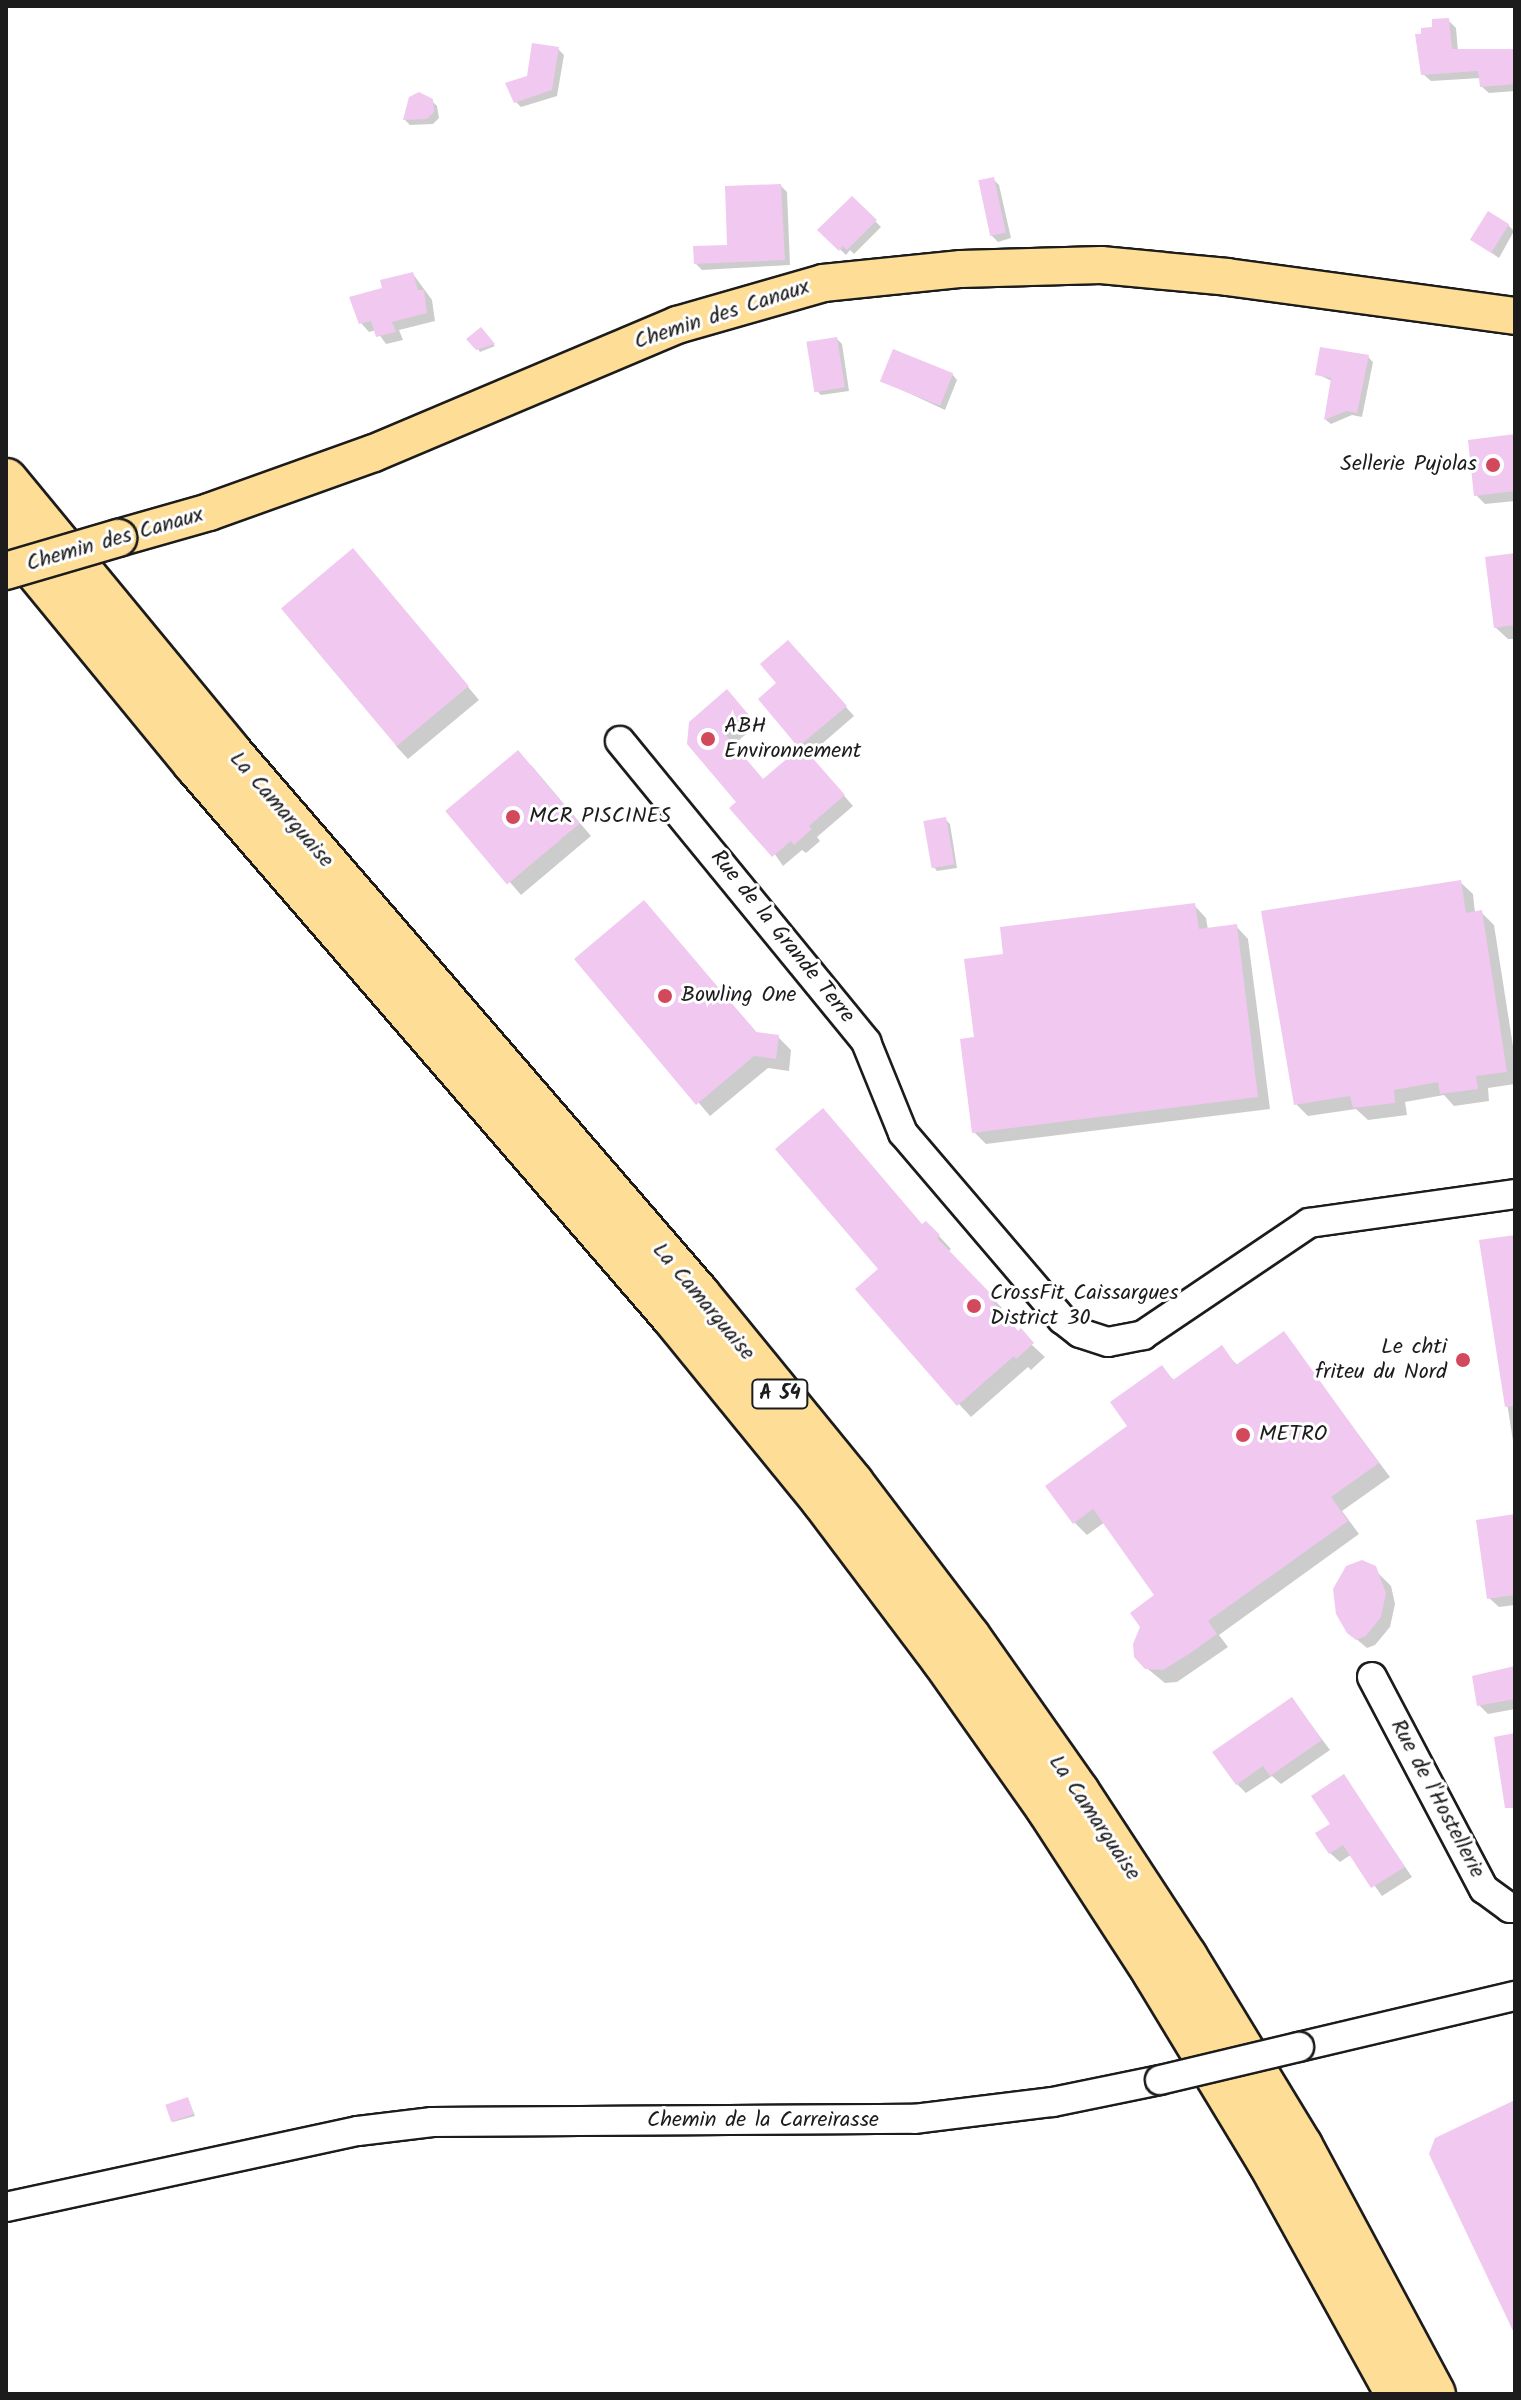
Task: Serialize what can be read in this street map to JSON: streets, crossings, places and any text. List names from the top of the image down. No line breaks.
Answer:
{"streets":{"highway":["La Camarguaise","A 54"],"main road":["Chemin des Canaux"],"street":["Rue de la Grande Terre","Rue de l'Hostellerie","Chemin de la Carreirasse"]},"places":["Sellerie Pujolas","ABH Environnement","MCR PISCINES","Bowling One","CrossFit Caissargues District 30","Le chti friteu du Nord","METRO"]}
